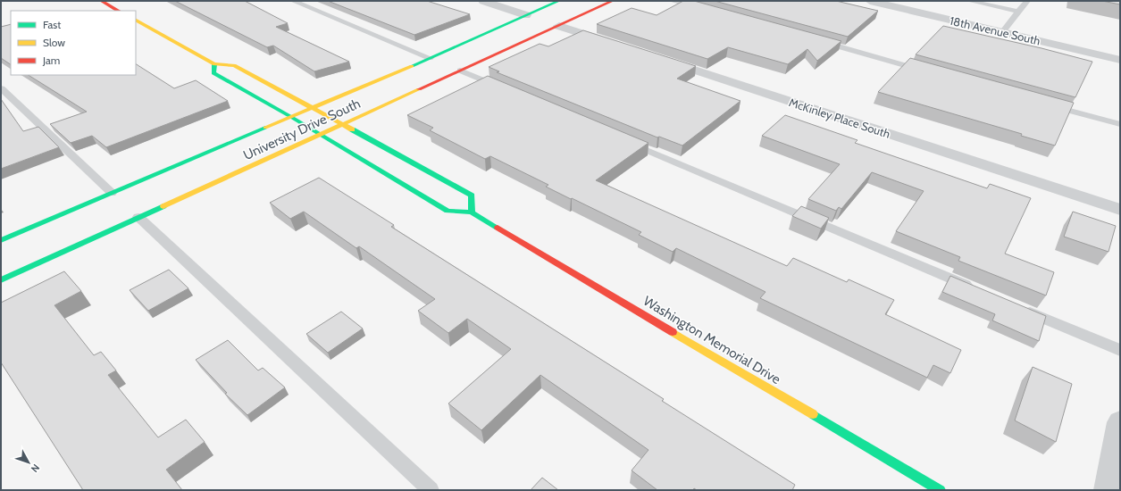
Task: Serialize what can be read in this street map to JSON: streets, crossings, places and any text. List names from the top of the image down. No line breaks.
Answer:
{"streets":{"street":["18th Avenue South","McKinley Place South","University Drive South","Washington Memorial Drive"]},"crossings":[["University Drive South","Washington Memorial Drive"]],"legend":["Fast","Slow","Jam"],"north":"bottom right"}
